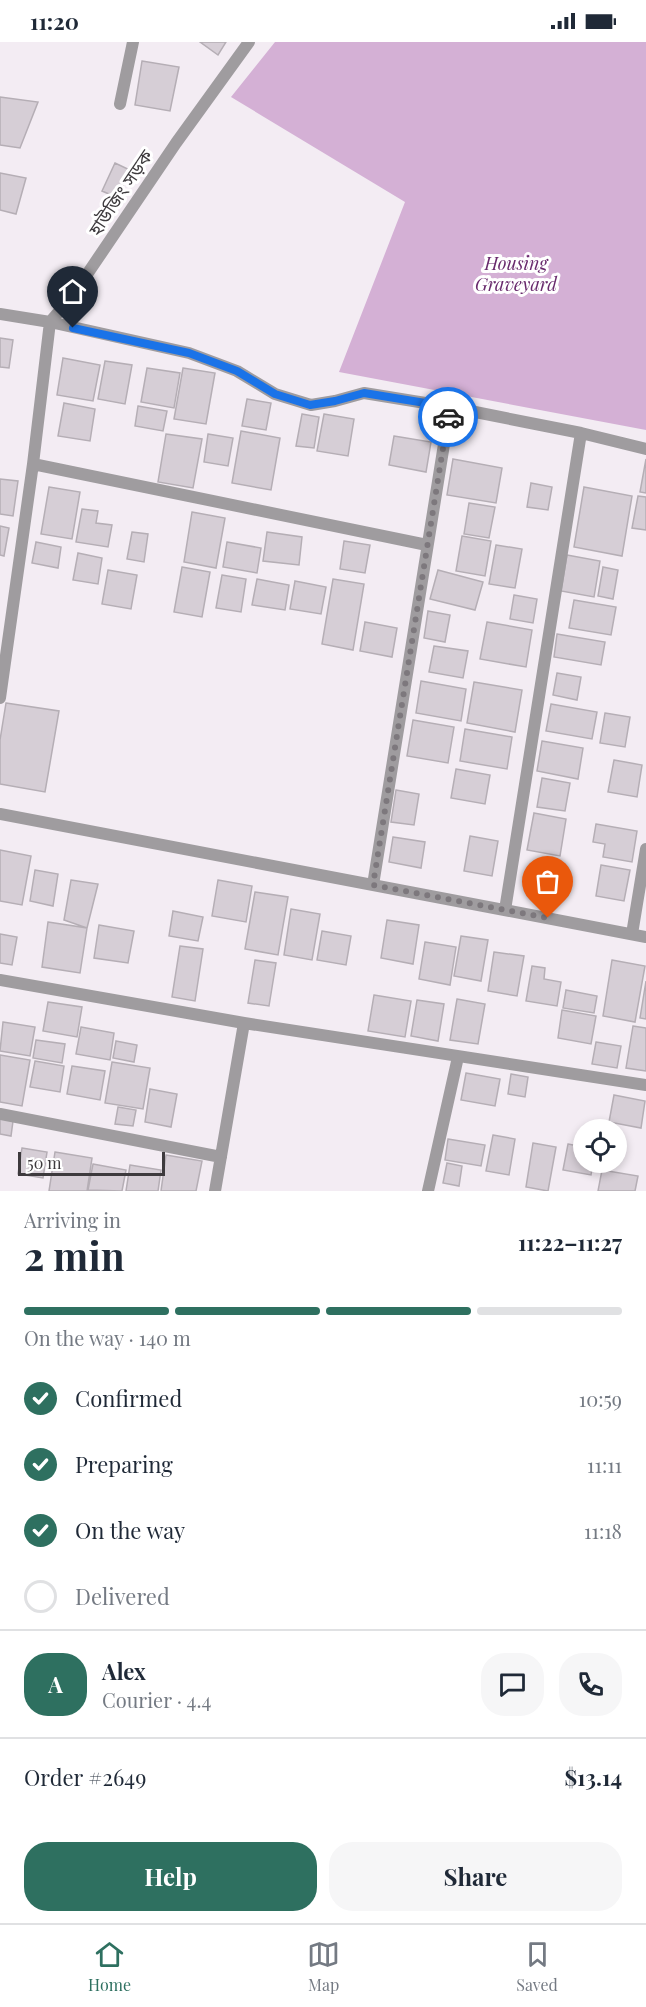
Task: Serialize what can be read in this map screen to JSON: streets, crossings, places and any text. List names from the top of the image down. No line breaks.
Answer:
{"streets":{"street":["হাউজিং সড়ক"]},"parks":["Housing Graveyard"],"scale_bar":"50 m","page":{"status":"11:20","scale":"50 m","heading":["2 min","Arriving in","11:22–11:27"],"panel":["Alex","Courier · 4.4","Order #2649","$13.14"],"bar":"On the way · 140 m","list":[["Confirmed","10:59"],["Preparing","11:11"],["On the way","11:18"],"Delivered"],"round":"A","buttons":["Help","Share"],"tabs":["Home","Map","Saved"]}}
